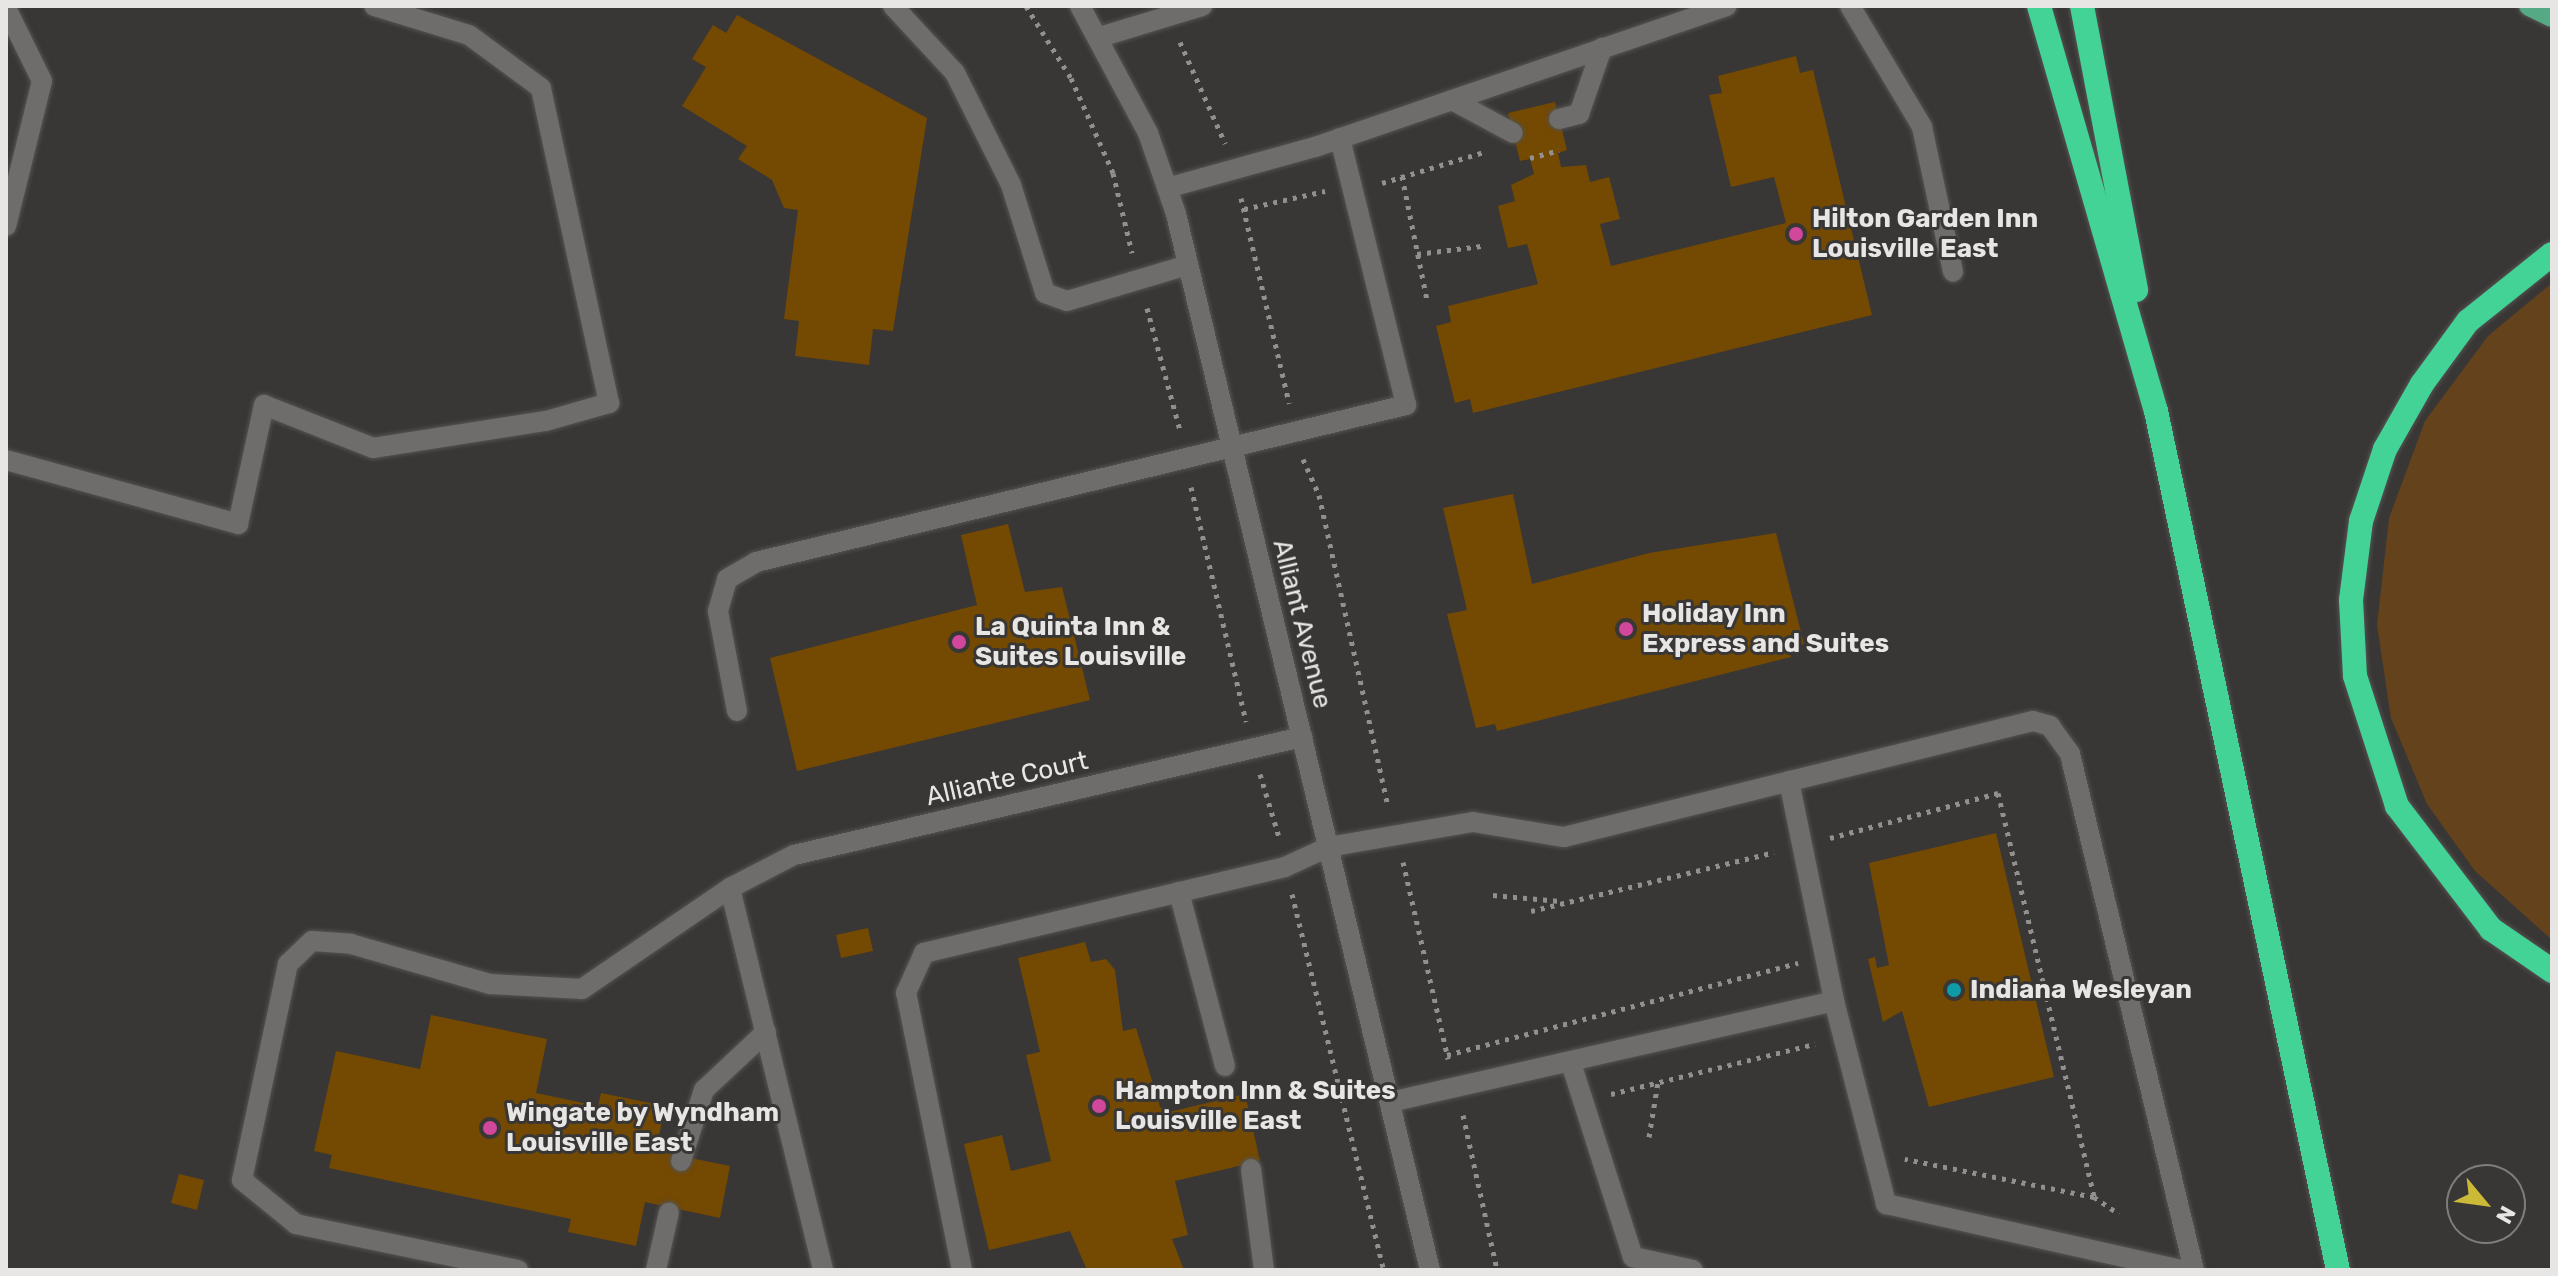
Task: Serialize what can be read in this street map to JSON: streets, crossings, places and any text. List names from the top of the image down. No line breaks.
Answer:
{"streets":{"street":["Alliant Avenue","Alliante Court"]},"crossings":[["Alliant Avenue","Alliante Court"]],"places":["Hilton Garden Inn Louisville East","Holiday Inn Express and Suites","La Quinta Inn & Suites Louisville","Indiana Wesleyan","Hampton Inn & Suites Louisville East","Wingate by Wyndham Louisville East"],"north":"bottom right"}
